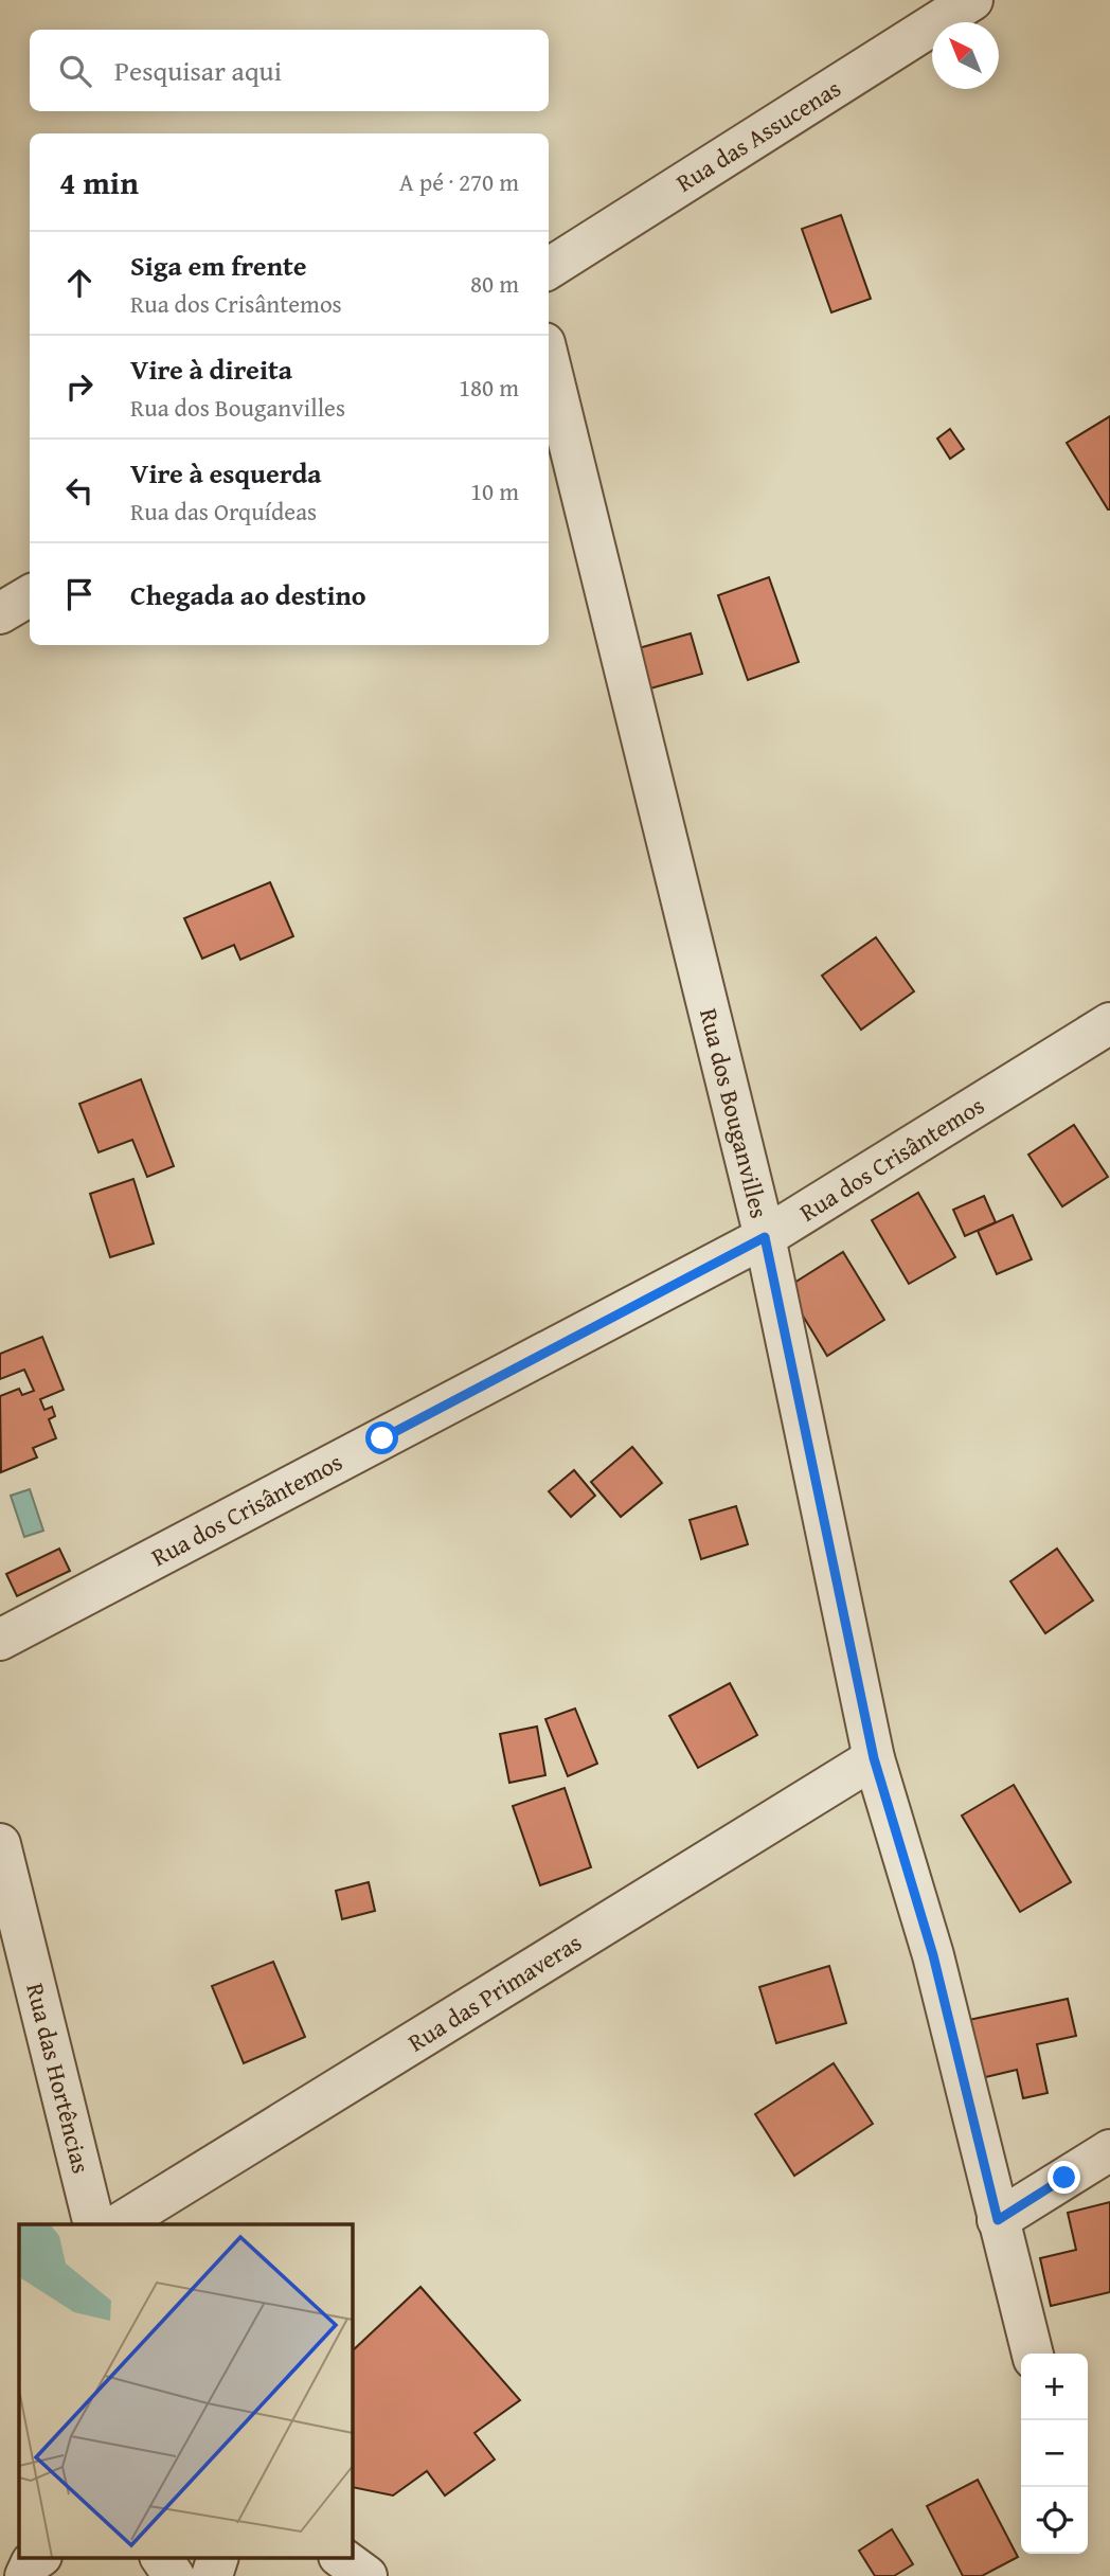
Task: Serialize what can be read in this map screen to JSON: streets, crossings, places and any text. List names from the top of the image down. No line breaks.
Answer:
{"streets":{"street":["Rua das Assucenas","Rua dos Bouganvilles","Rua dos Crisântemos","Rua das Primaveras","Rua das Hortências"]},"crossings":[["Rua dos Bouganvilles","Rua dos Crisântemos"],["Rua dos Bouganvilles","Rua das Primaveras"]],"north":"top left","page":{"search":"Pesquisar aqui","heading":["4 min","A pé · 270 m"],"list":[["Siga em frente","Rua dos Crisântemos","80 m"],["Vire à direita","Rua dos Bouganvilles","180 m"],["Vire à esquerda","Rua das Orquídeas","10 m"],"Chegada ao destino"],"map_buttons":["+","−"]}}
